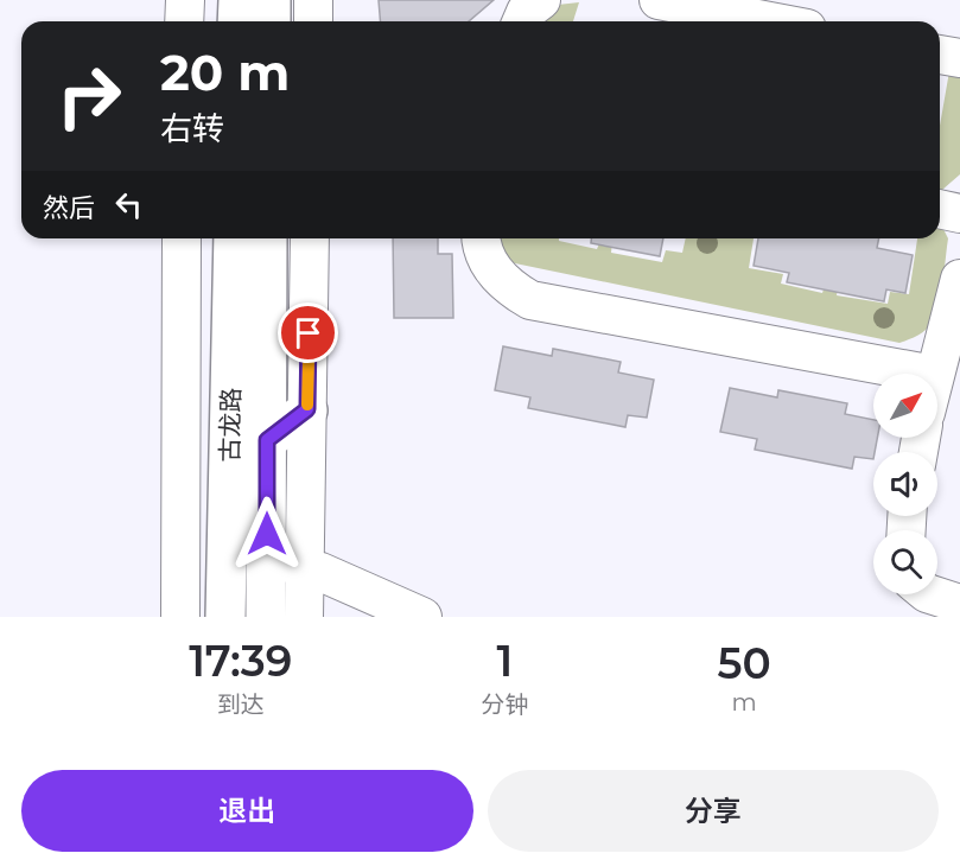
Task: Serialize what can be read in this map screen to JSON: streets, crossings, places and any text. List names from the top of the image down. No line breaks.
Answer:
{"streets":{"main road":["古龙路"]},"north":"top right","page":{"turn":["20 m","右转"],"then":"然后","eta":["17:39","到达","1","分钟","50","m"],"buttons":["退出","分享"]}}
